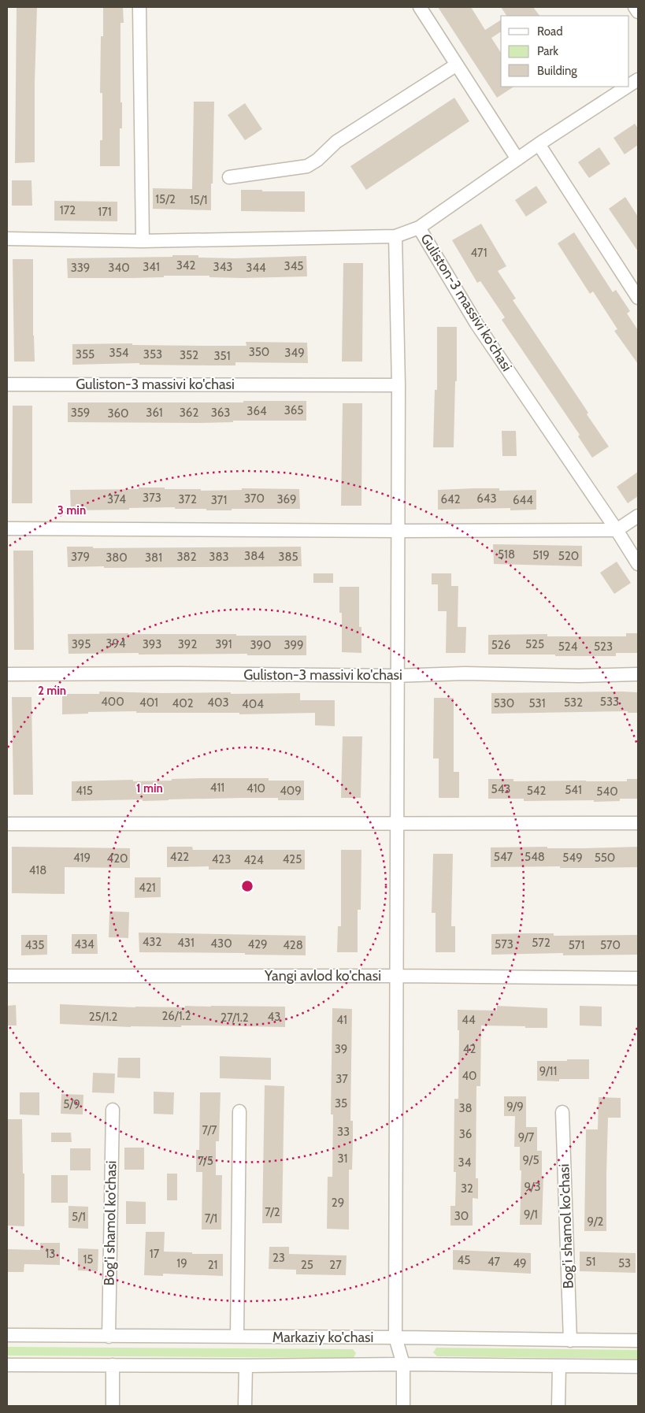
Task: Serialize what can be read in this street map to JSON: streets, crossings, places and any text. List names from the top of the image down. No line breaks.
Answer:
{"streets":{"street":["Guliston-3 massivi ko'chasi","Yangi avlod ko'chasi","Bog'i shamol ko'chasi","Markaziy ko'chasi"]},"crossings":[["Bog'i shamol ko'chasi","Markaziy ko'chasi"]],"house_numbers":["15/2","15/1","172","171","471","342","345","341","343","339","340","344","350","354","349","355","353","352","351","365","364","359","361","362","363","360","373","370","643","374","372","369","642","371","644","518","519","384","520","379","382","383","385","380","381","394","395","393","392","391","525","390","399","526","524","523","400","533","401","403","532","402","530","531","404","411","410","543","541","415","409","542","540","422","547","548","419","549","550","420","423","425","424","418","421","432","431","572","430","434","429","573","435","428","571","570","26/1.2","25/1.2","43","27/1.2","41","44","39","42","9/11","40","37","35","5/9","9/9","38","7/7","33","36","9/7","31","9/5","7/5","34","9/3","32","29","7/2","9/1","30","5/1","7/1","9/2","13","17","23","15","45","47","51","19","49","53","21","25","27"],"legend":["Road","Park","Building"],"rings":["3 min","2 min","1 min"]}
